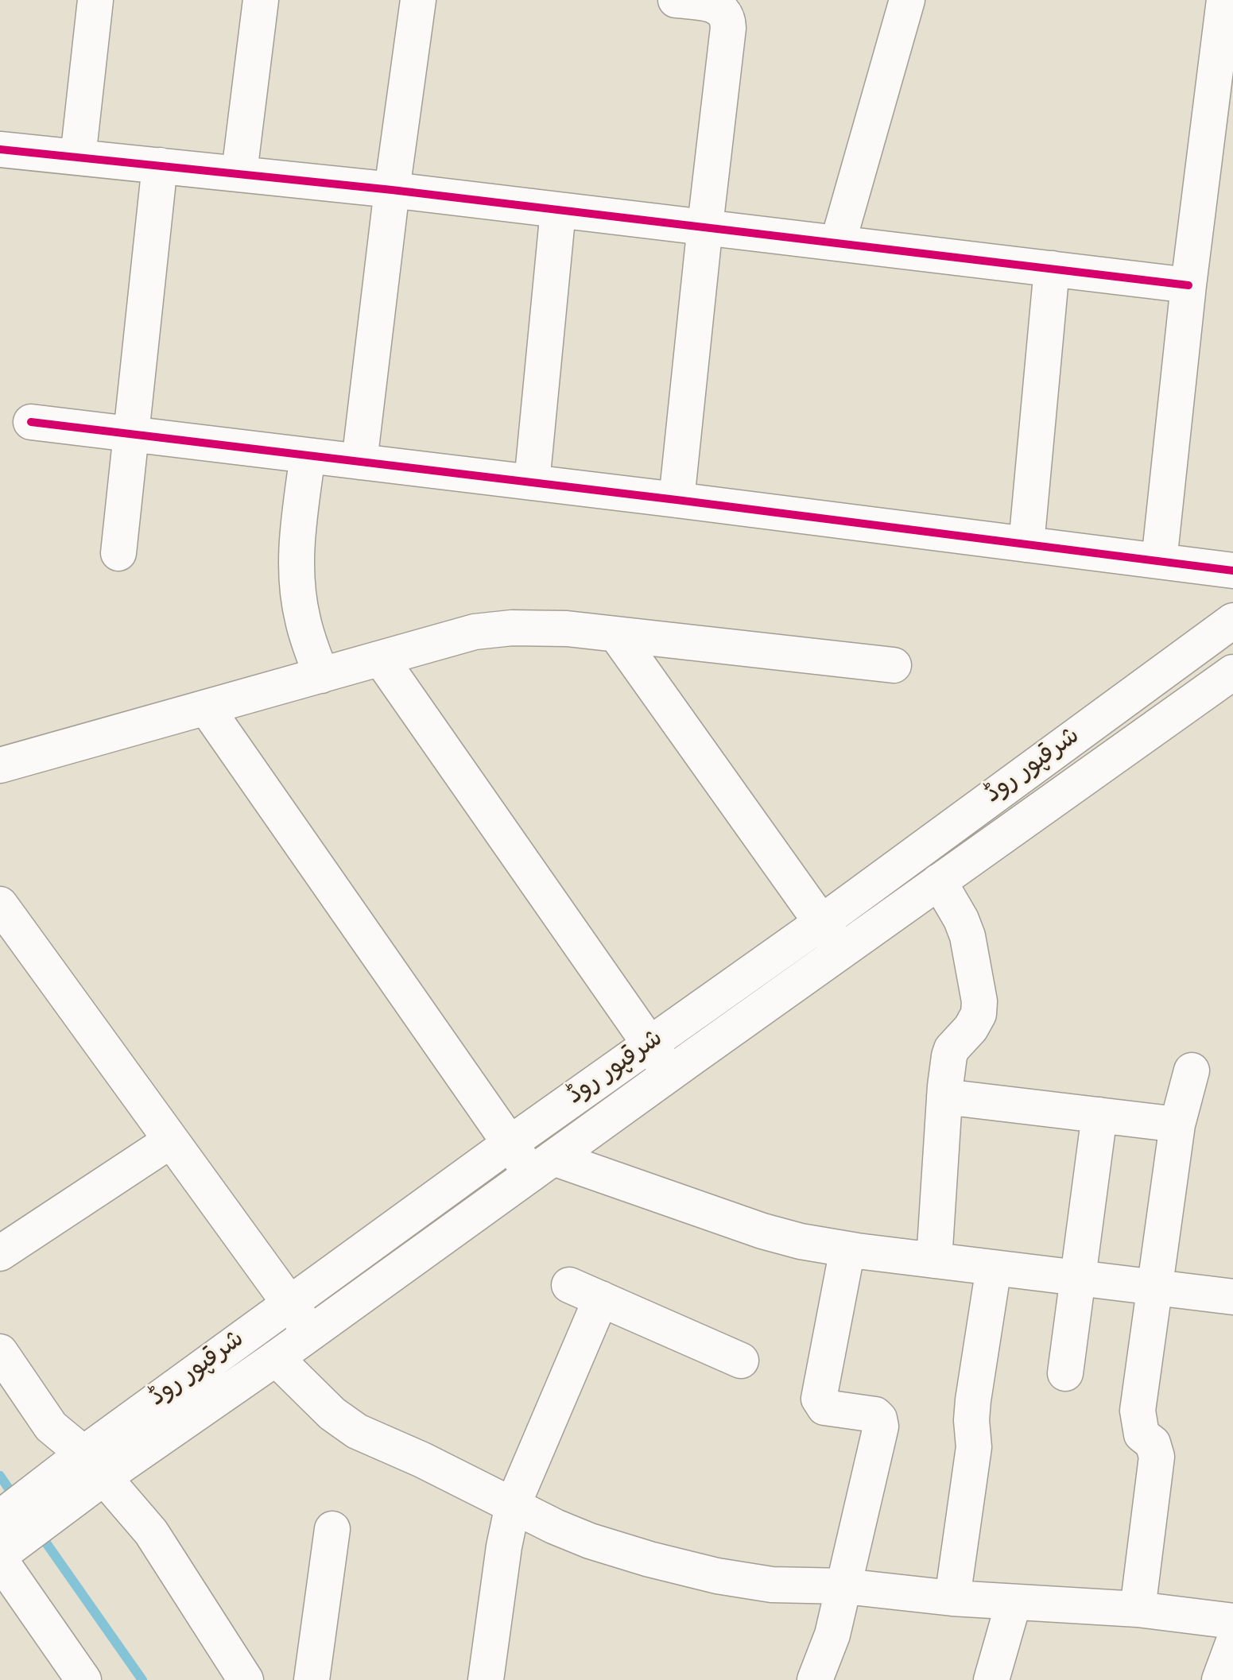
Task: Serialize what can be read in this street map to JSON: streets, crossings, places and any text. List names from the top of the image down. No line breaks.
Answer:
{"streets":{"street":["شرقپور روڈ"]}}
